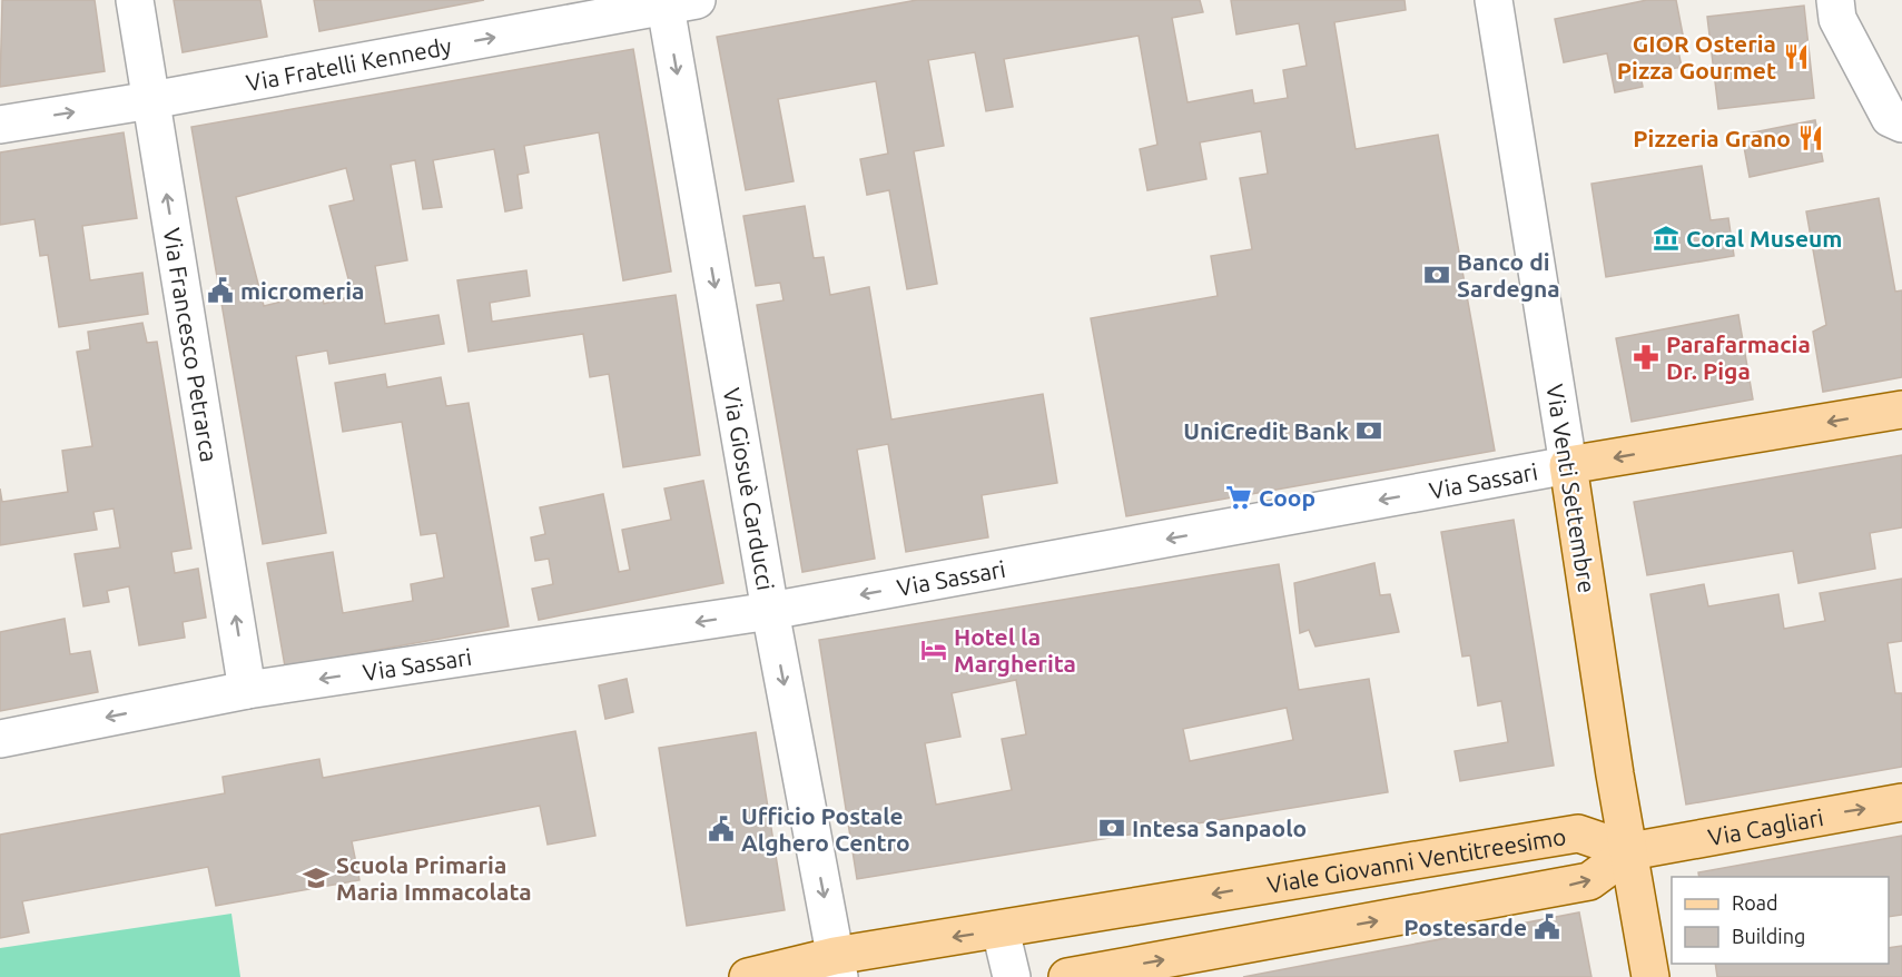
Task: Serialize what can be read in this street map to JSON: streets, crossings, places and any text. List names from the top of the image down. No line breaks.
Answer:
{"streets":{"main road":["Via Sassari","Via Venti Settembre","Via Cagliari","Viale Giovanni Ventitreesimo"],"street":["Via Fratelli Kennedy","Via Francesco Petrarca","Via Giosuè Carducci"]},"crossings":[["Via Fratelli Kennedy","Via Francesco Petrarca"],["Via Fratelli Kennedy","Via Giosuè Carducci"],["Via Francesco Petrarca","Via Sassari"],["Via Sassari","Via Giosuè Carducci"],["Via Sassari","Via Venti Settembre"],["Via Giosuè Carducci","Viale Giovanni Ventitreesimo"],["Via Venti Settembre","Via Cagliari"],["Via Venti Settembre","Viale Giovanni Ventitreesimo"],["Via Cagliari","Viale Giovanni Ventitreesimo"]],"one_way":["Via Fratelli Kennedy","Via Francesco Petrarca","Via Sassari","Via Giosuè Carducci","Via Cagliari"],"places":{"restaurant":["GIOR Osteria Pizza Gourmet","Pizzeria Grano"],"museum":["Coral Museum"],"bank":["Banco di Sardegna","UniCredit Bank","Intesa Sanpaolo"],"public building":["micromeria","Ufficio Postale Alghero Centro","Postesarde"],"pharmacy":["Parafarmacia Dr. Piga"],"supermarket":["Coop"],"hotel":["Hotel la Margherita"],"school or university":["Scuola Primaria Maria Immacolata"]},"legend":["Road","Building"]}
